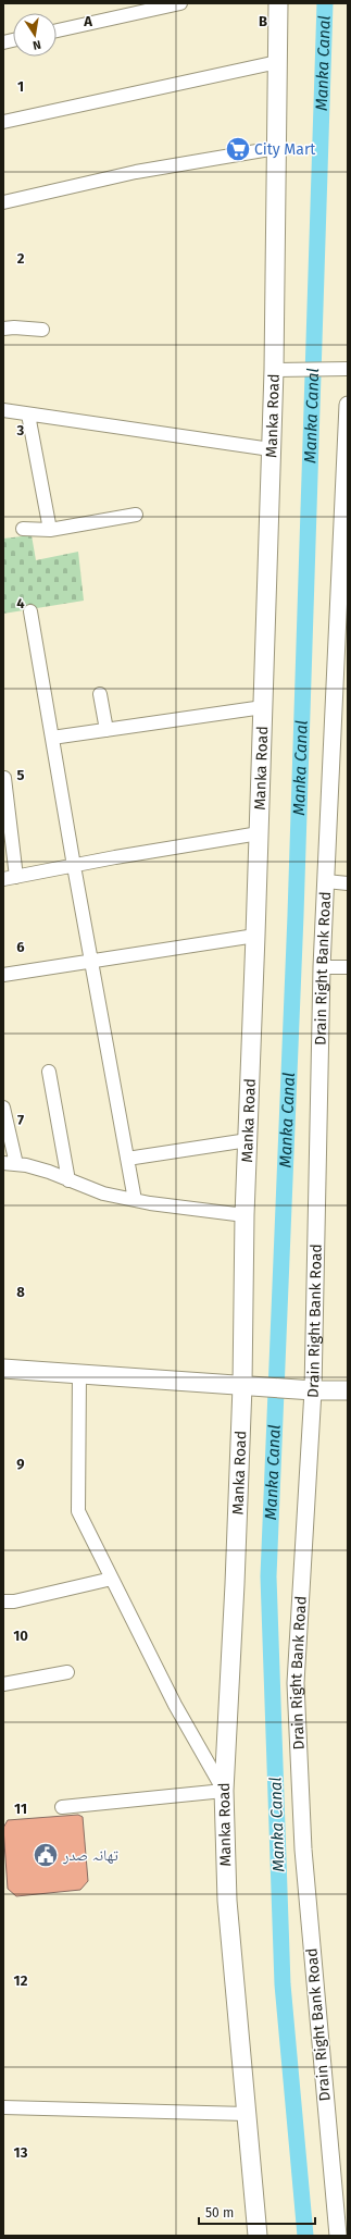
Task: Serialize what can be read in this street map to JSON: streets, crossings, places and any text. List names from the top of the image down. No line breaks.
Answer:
{"streets":{"main road":["Manka Road"],"street":["Drain Right Bank Road"]},"water":["Manka Canal"],"places":{"supermarket":["City Mart"],"public building":["تھانہ صدر"]},"scale_bar":"50 m","north":"bottom","grid":{"columns":["A","B"],"rows":["1","2","3","4","5","6","7","8","9","10","11","12","13"]}}
